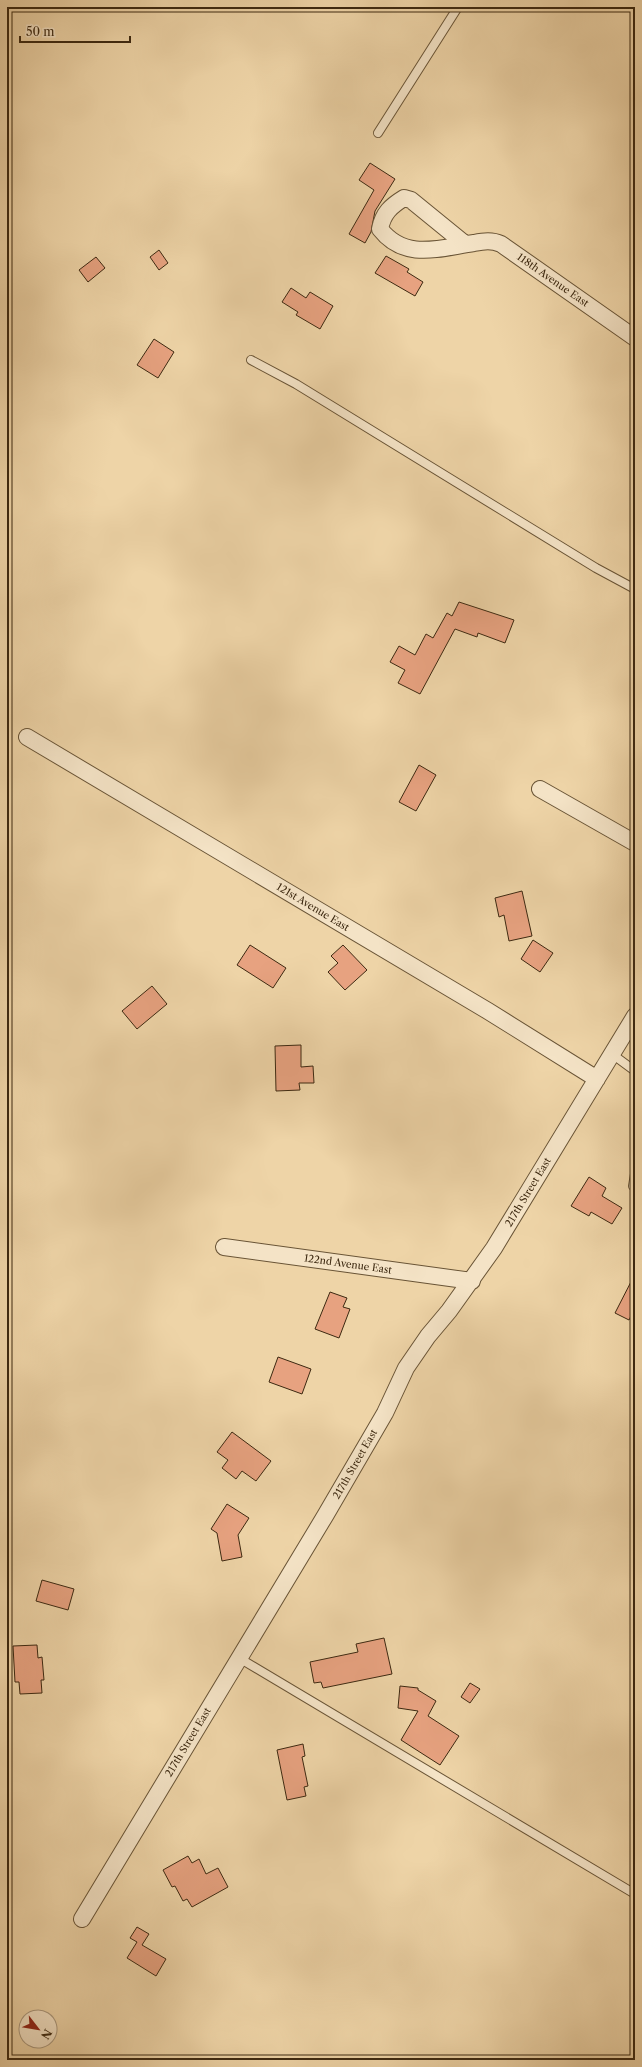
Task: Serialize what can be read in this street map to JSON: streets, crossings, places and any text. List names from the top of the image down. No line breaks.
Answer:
{"streets":{"street":["118th Avenue East","121st Avenue East","217th Street East","122nd Avenue East"]},"crossings":[["121st Avenue East","217th Street East"],["217th Street East","122nd Avenue East"]],"scale_bar":"50 m","north":"bottom right"}
